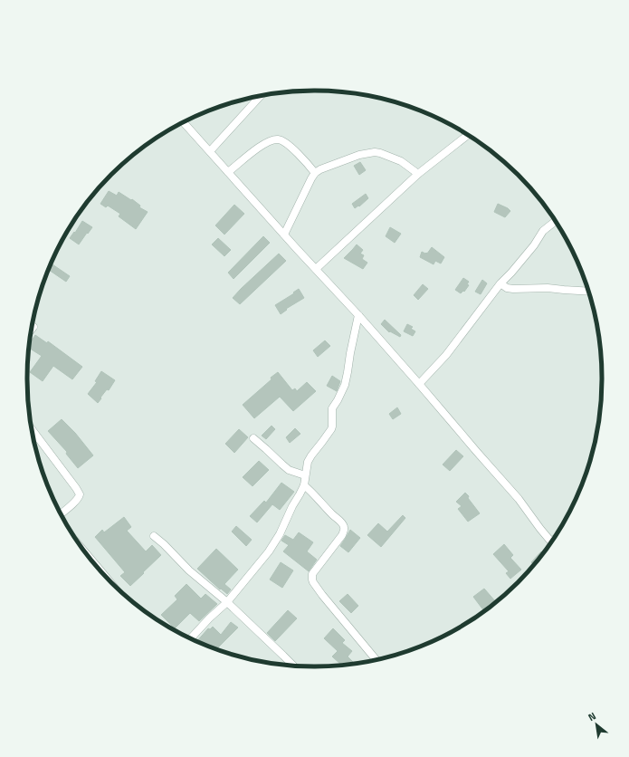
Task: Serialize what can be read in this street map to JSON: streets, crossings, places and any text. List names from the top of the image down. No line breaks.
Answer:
{"north":"top left"}
